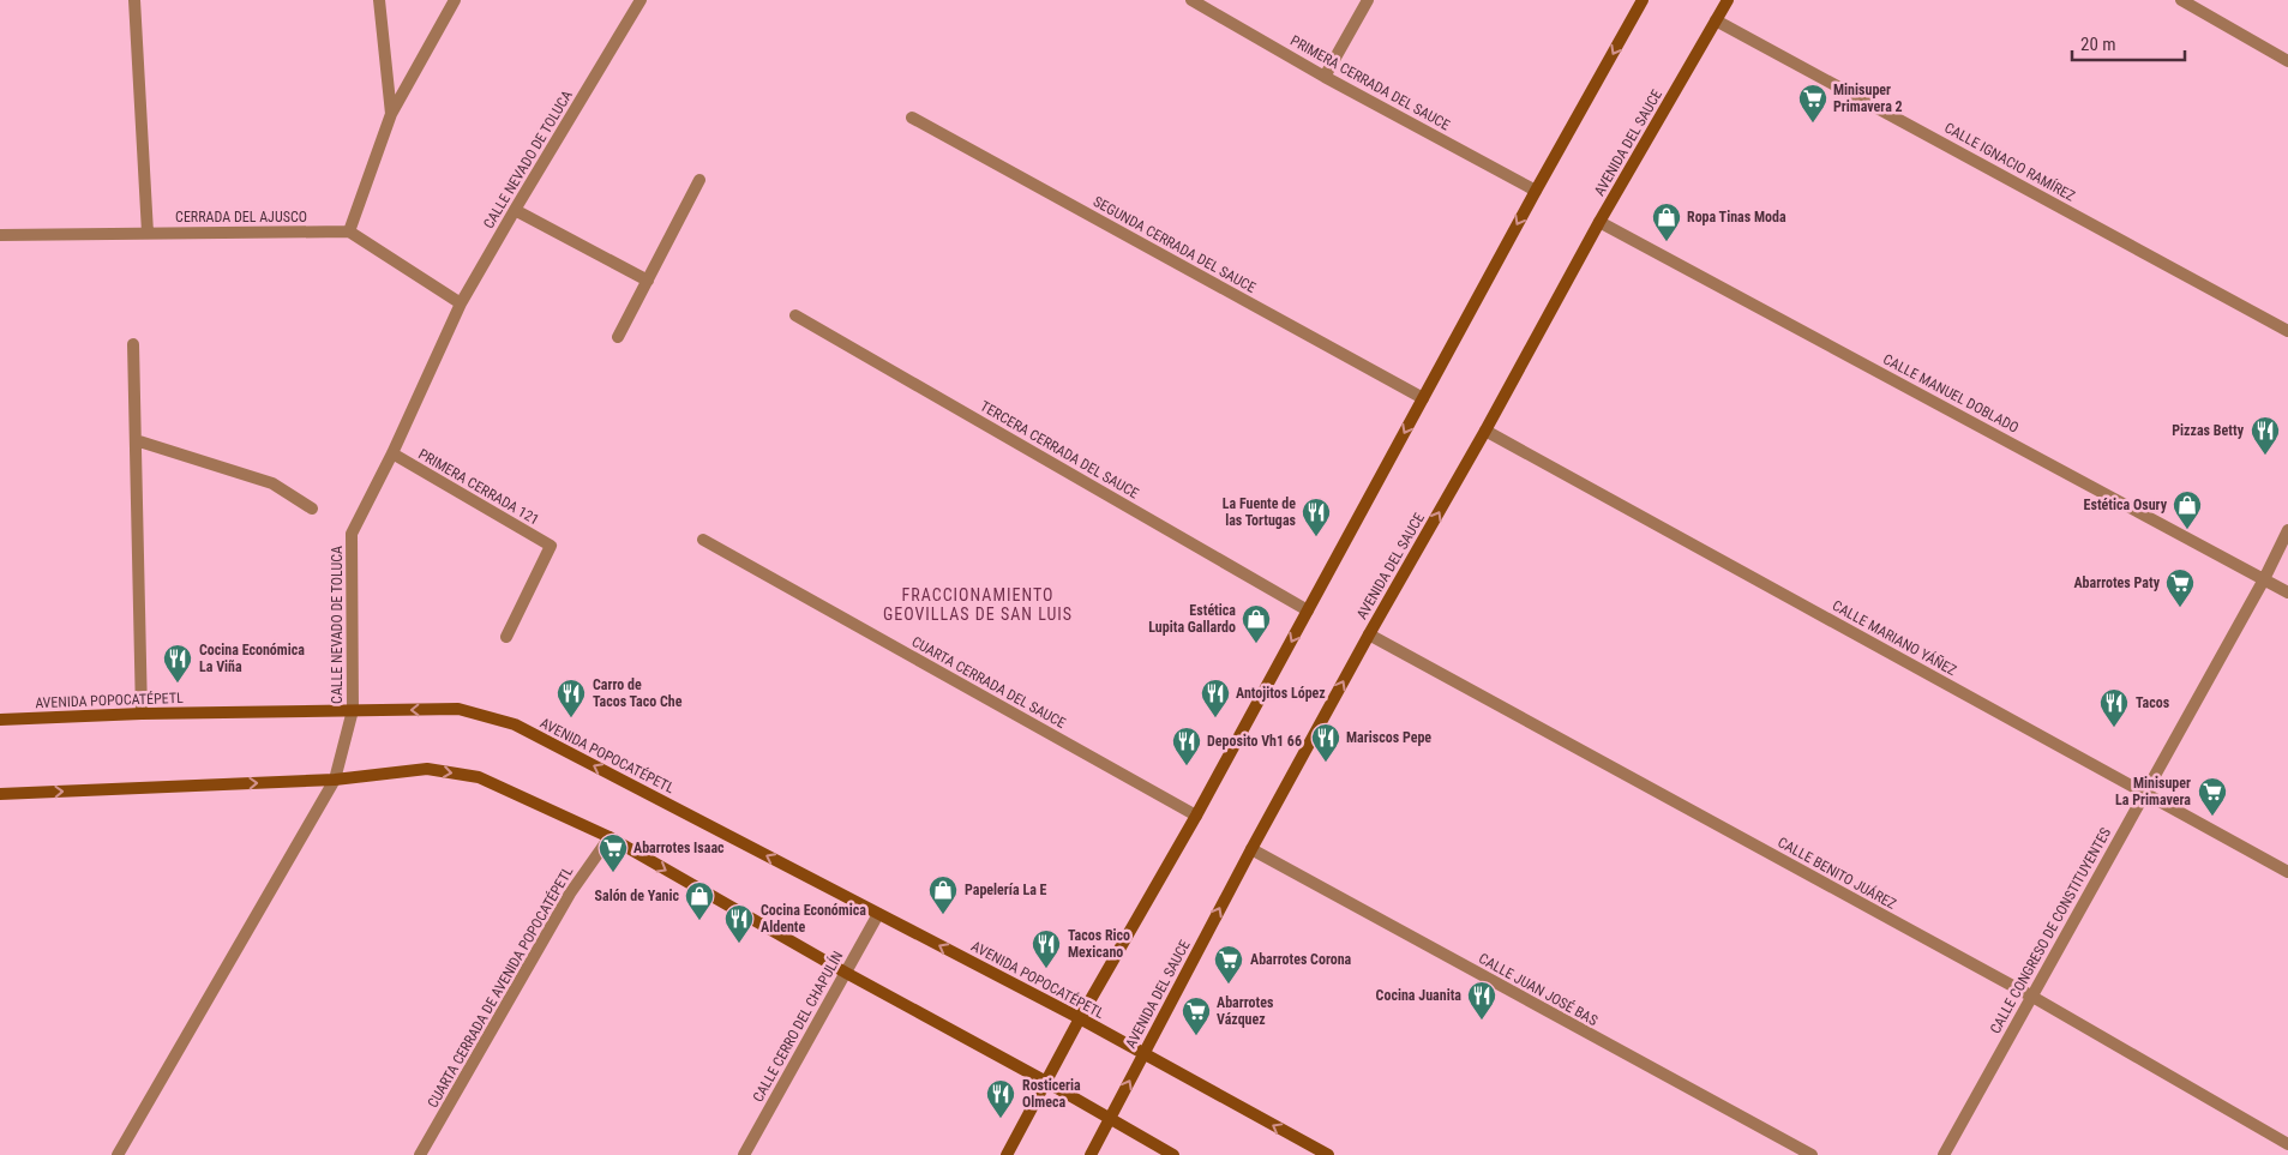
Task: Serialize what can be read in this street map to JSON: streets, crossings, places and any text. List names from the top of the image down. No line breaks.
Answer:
{"streets":{"street":["PRIMERA CERRADA DEL SAUCE","AVENIDA DEL SAUCE","CALLE NEVADO DE TOLUCA","CALLE IGNACIO RAMÍREZ","CERRADA DEL AJUSCO","SEGUNDA CERRADA DEL SAUCE","CALLE MANUEL DOBLADO","TERCERA CERRADA DEL SAUCE","PRIMERA CERRADA 121","CALLE MARIANO YÁÑEZ","CUARTA CERRADA DEL SAUCE","AVENIDA POPOCATÉPETL","CALLE BENITO JUÁREZ","CALLE CONGRESO DE CONSTITUYENTES","CUARTA CERRADA DE AVENIDA POPOCATÉPETL","CALLE JUAN JOSÉ BAS","CALLE CERRO DEL CHAPULÍN"]},"crossings":[["AVENIDA DEL SAUCE","CALLE IGNACIO RAMÍREZ"],["AVENIDA DEL SAUCE","CALLE MANUEL DOBLADO"],["AVENIDA DEL SAUCE","CALLE MARIANO YÁÑEZ"],["AVENIDA DEL SAUCE","AVENIDA POPOCATÉPETL"],["AVENIDA DEL SAUCE","CALLE BENITO JUÁREZ"],["AVENIDA DEL SAUCE","CALLE JUAN JOSÉ BAS"],["CALLE NEVADO DE TOLUCA","PRIMERA CERRADA 121"],["CALLE NEVADO DE TOLUCA","AVENIDA POPOCATÉPETL"],["CALLE MANUEL DOBLADO","CALLE CONGRESO DE CONSTITUYENTES"],["CALLE MARIANO YÁÑEZ","CALLE CONGRESO DE CONSTITUYENTES"],["AVENIDA POPOCATÉPETL","CALLE CERRO DEL CHAPULÍN"],["CALLE BENITO JUÁREZ","CALLE CONGRESO DE CONSTITUYENTES"]],"districts":["FRACCIONAMIENTO GEOVILLAS DE SAN LUIS"],"places":{"supermarket":["Minisuper Primavera 2","Abarrotes Paty","Minisuper La Primavera","Abarrotes Isaac","Abarrotes Corona","Abarrotes Vázquez"],"shop":["Ropa Tinas Moda","Estética Osury","Estética Lupita Gallardo","Papelería La E","Salón de Yanic"],"restaurant":["Pizzas Betty","La Fuente de las Tortugas","Cocina Económica La Viña","Carro de Tacos Taco Che","Antojitos López","Tacos","Mariscos Pepe","Deposito Vh1 66","Cocina Económica Aldente","Tacos Rico Mexicano","Cocina Juanita","Rosticeria Olmeca"]},"scale_bar":"20 m"}
